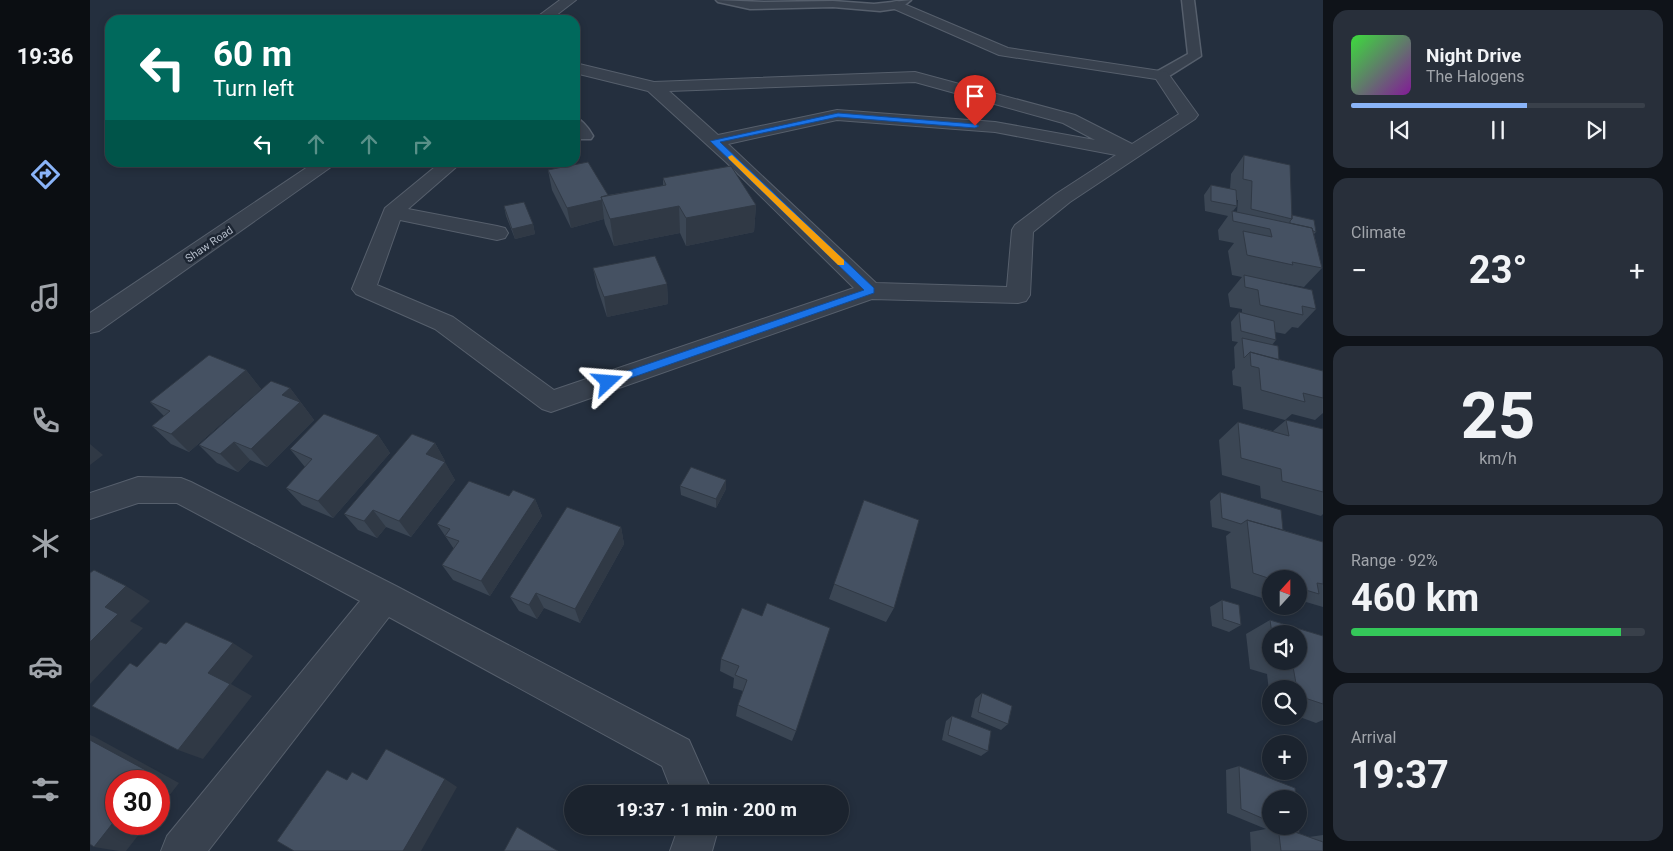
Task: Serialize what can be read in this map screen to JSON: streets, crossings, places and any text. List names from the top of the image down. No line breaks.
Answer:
{"streets":{"street":["Shaw Road"]},"north":"top","page":{"tabs":"19:36","turn":["60 m","Turn left"],"song":["Night Drive","The Halogens"],"tile":["Climate",["25","km/h"],["Range · 92%","460 km"],["Arrival","19:37"]],"heat":["−","23°","+"],"map_buttons":["+","−"],"limit":"30","trip":"19:37 · 1 min · 200 m"}}
